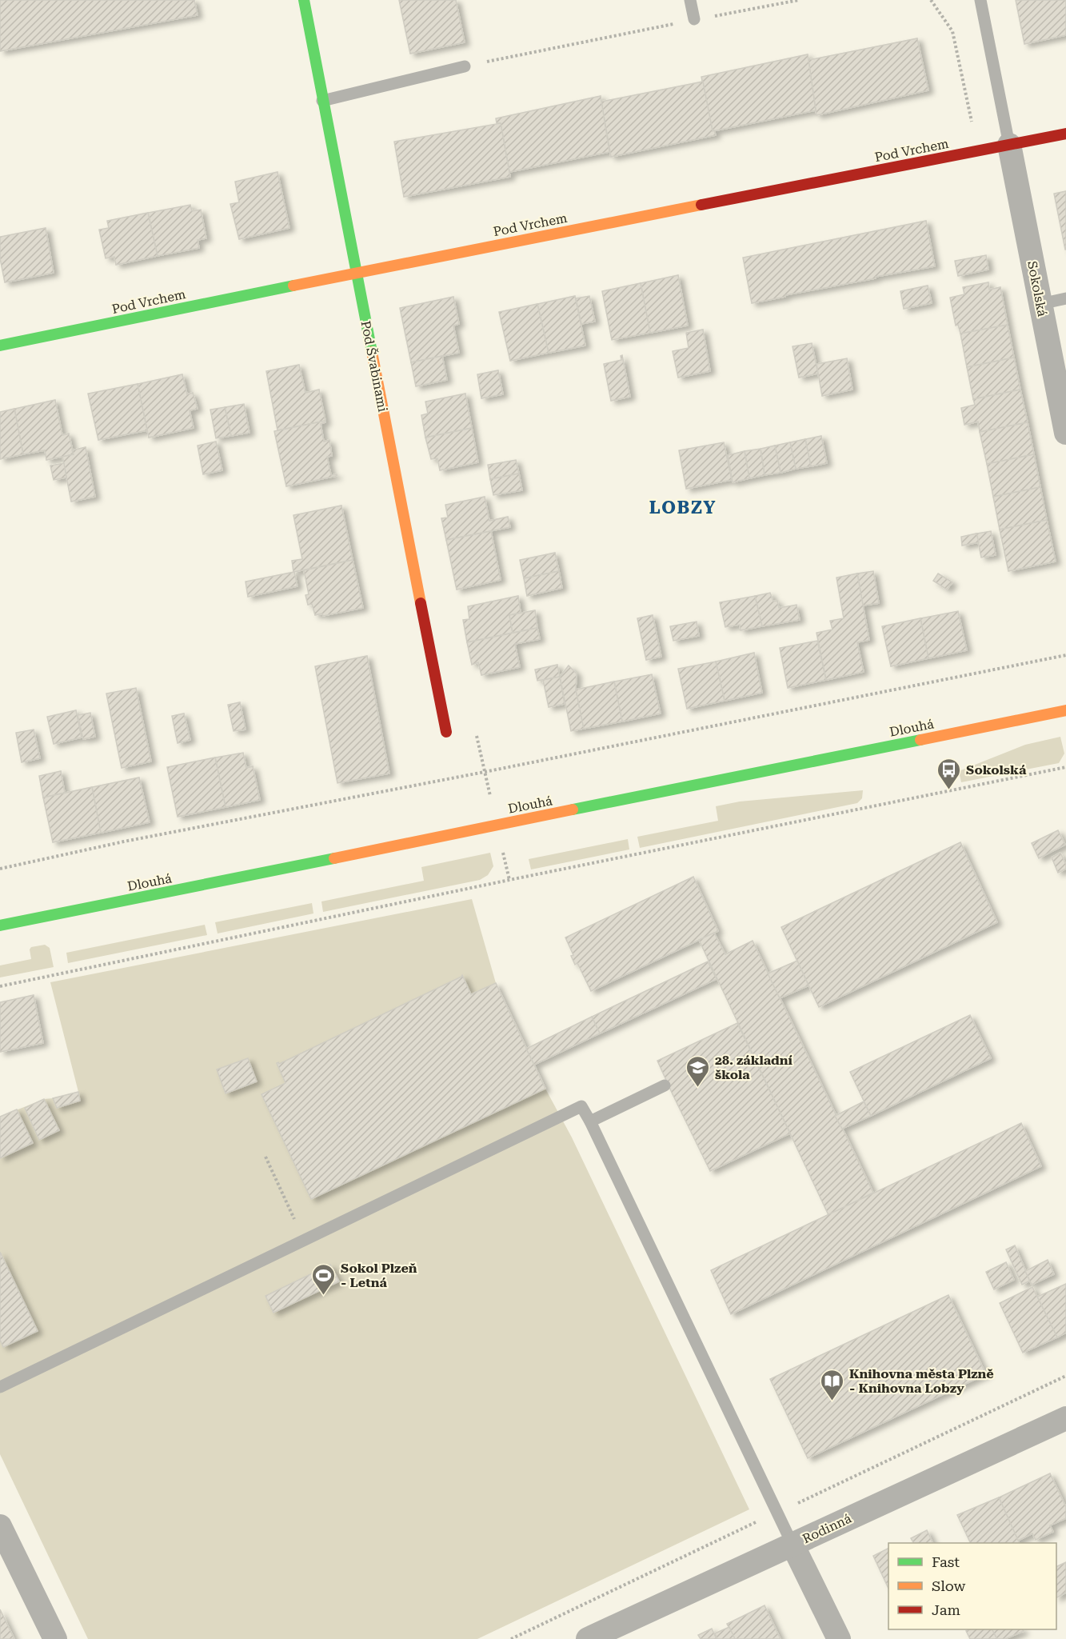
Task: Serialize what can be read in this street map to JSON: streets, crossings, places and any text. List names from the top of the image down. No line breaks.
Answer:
{"streets":{"street":["Pod Vrchem","Sokolská","Pod Švabinami","Dlouhá","Rodinná"]},"crossings":[["Pod Vrchem","Sokolská"],["Pod Vrchem","Pod Švabinami"]],"districts":["LOBZY"],"places":{"bus stop":["Sokolská"],"school or university":["28. základní škola"],"sports":["Sokol Plzeň - Letná"],"library":["Knihovna města Plzně - Knihovna Lobzy"]},"legend":["Fast","Slow","Jam"]}
